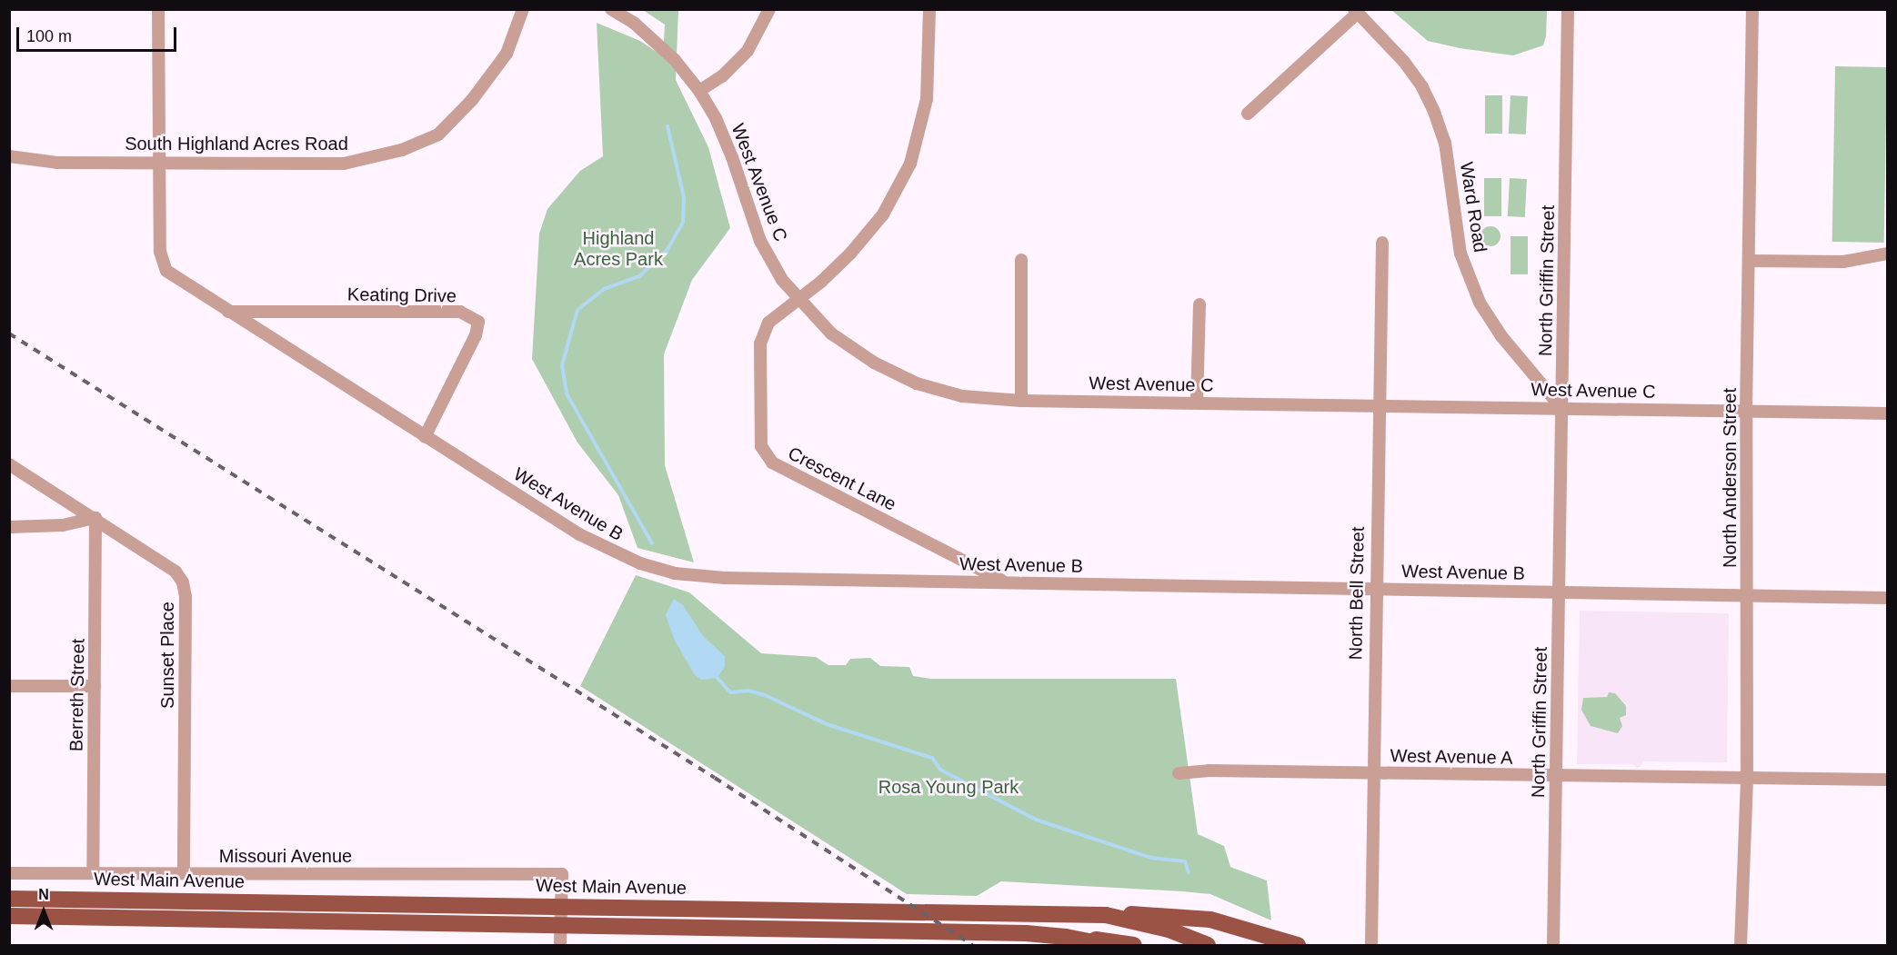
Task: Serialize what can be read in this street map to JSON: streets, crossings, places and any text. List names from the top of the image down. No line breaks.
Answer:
{"streets":{"main road":["West Main Avenue"],"street":["South Highland Acres Road","West Avenue C","Ward Road","North Griffin Street","Keating Drive","North Anderson Street","Crescent Lane","West Avenue B","North Bell Street","Sunset Place","Berreth Street","West Avenue A","Missouri Avenue"]},"crossings":[["South Highland Acres Road","West Avenue B"],["West Avenue C","Ward Road"],["West Avenue C","North Griffin Street"],["West Avenue C","North Anderson Street"],["West Avenue C","Crescent Lane"],["West Avenue C","North Bell Street"],["Ward Road","North Griffin Street"],["North Griffin Street","West Avenue B"],["North Griffin Street","West Avenue A"],["Keating Drive","West Avenue B"],["North Anderson Street","West Avenue B"],["North Anderson Street","West Avenue A"],["Crescent Lane","West Avenue B"],["West Avenue B","North Bell Street"],["North Bell Street","West Avenue A"],["Sunset Place","Berreth Street"],["Sunset Place","Missouri Avenue"],["Berreth Street","Missouri Avenue"],["Missouri Avenue","West Main Avenue"]],"parks":["Highland Acres Park","Rosa Young Park"],"scale_bar":"100 m","north":"top"}
